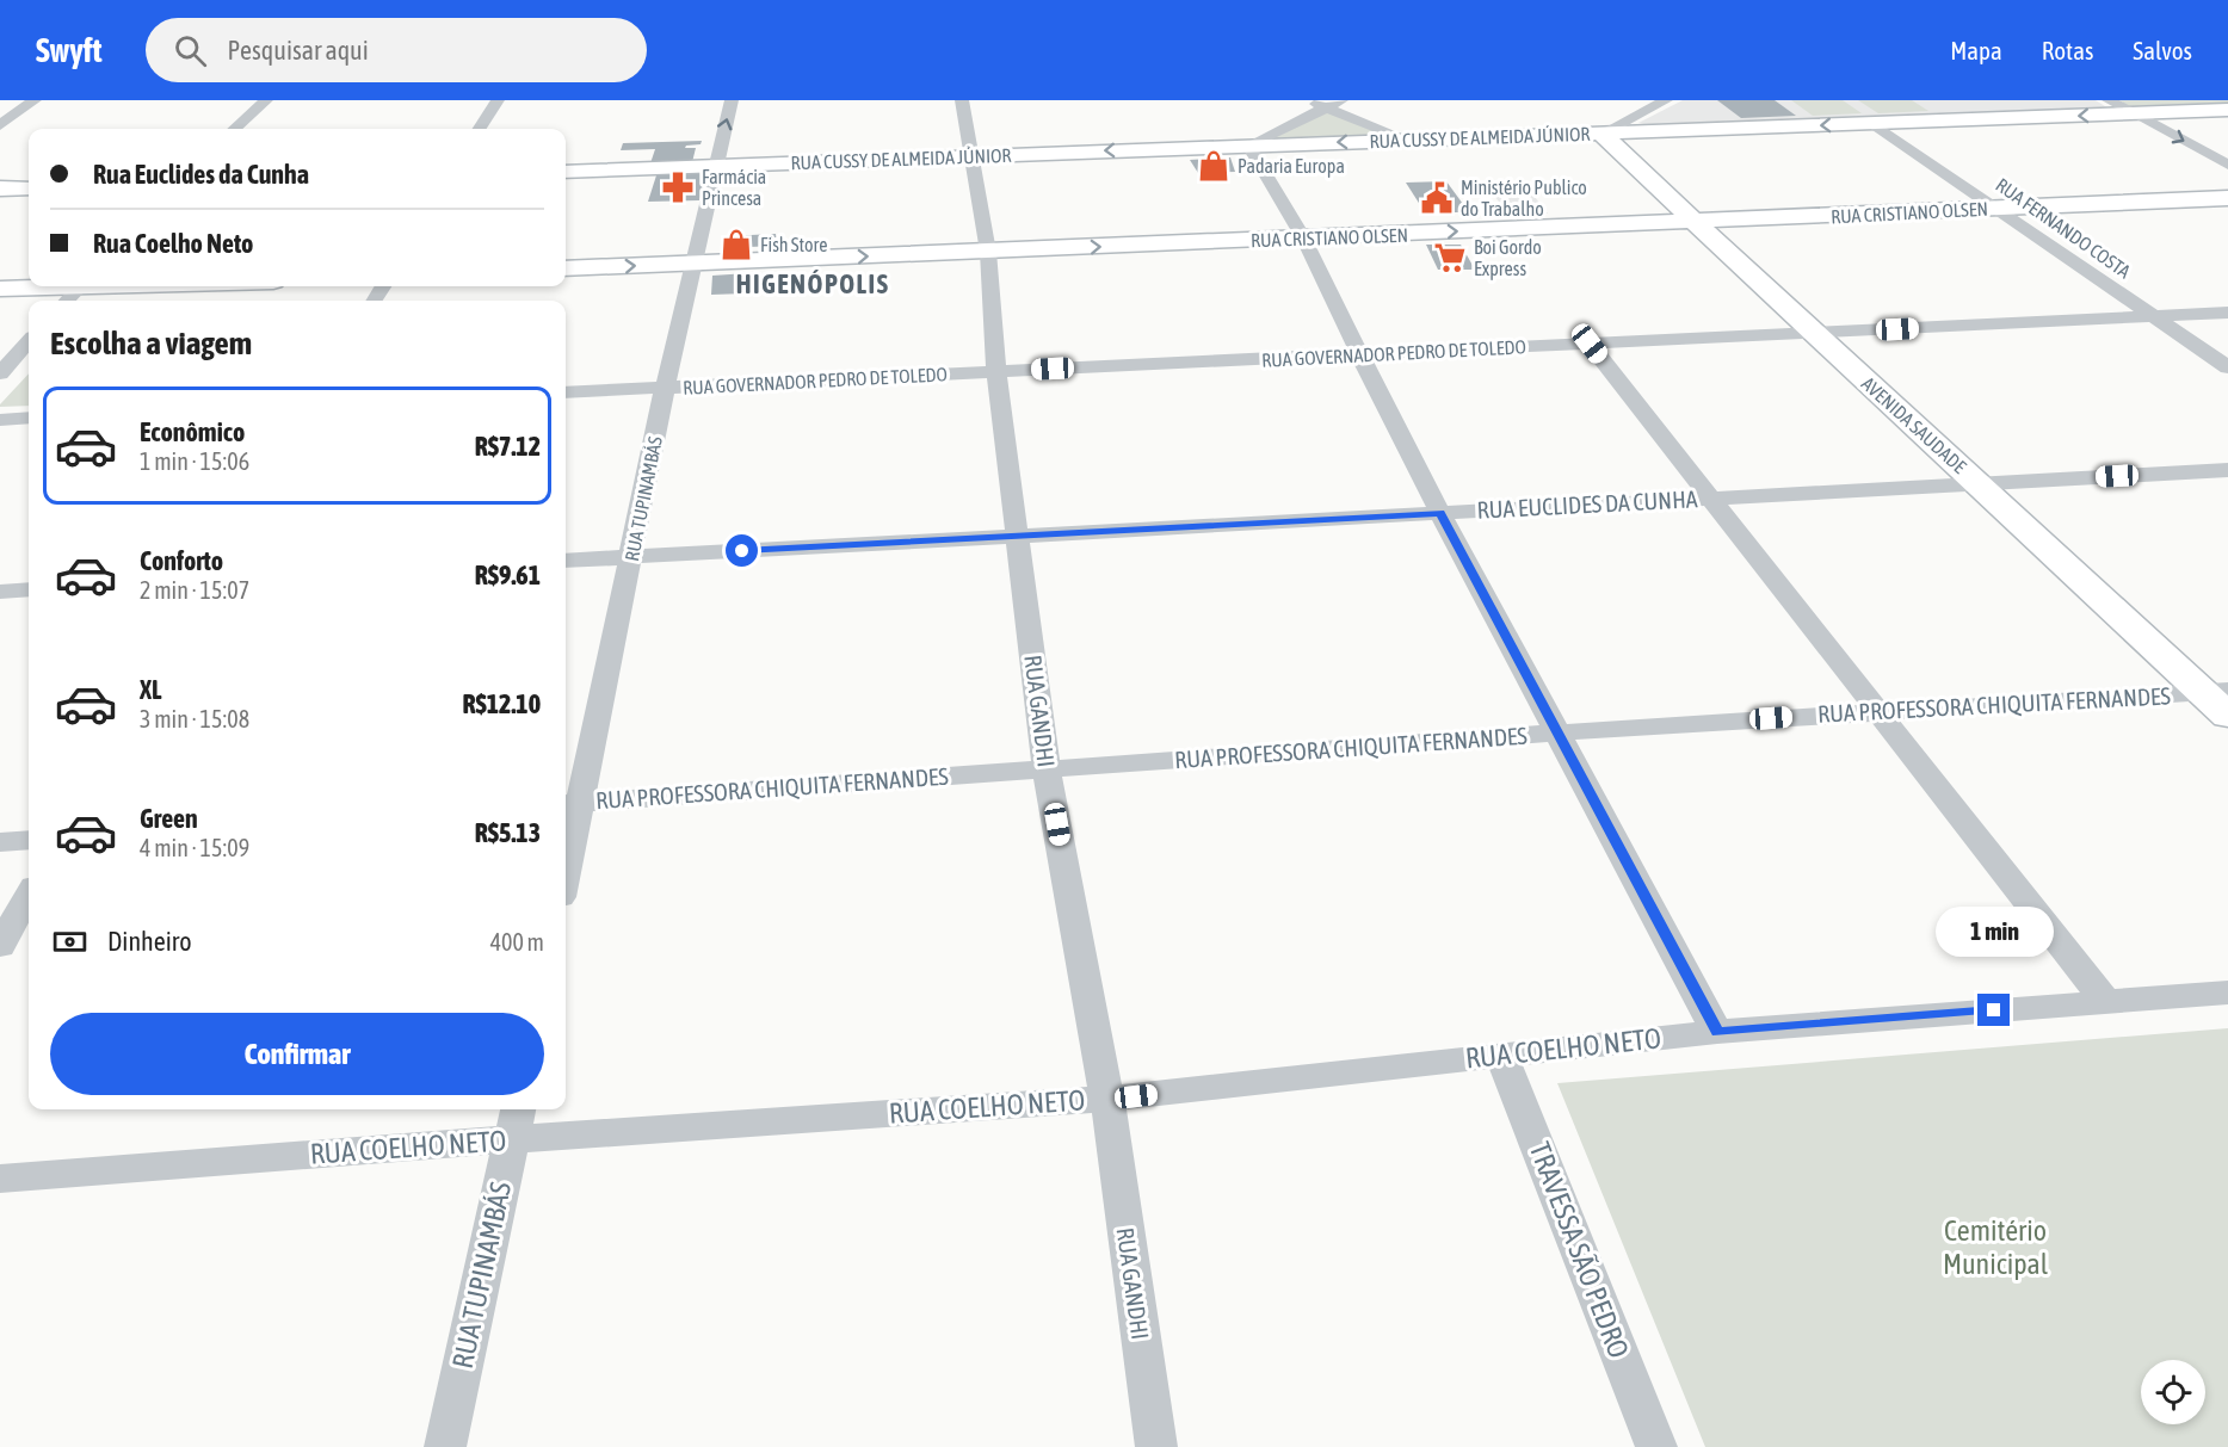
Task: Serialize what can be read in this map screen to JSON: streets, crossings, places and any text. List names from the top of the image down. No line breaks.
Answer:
{"streets":{"street":["RUA CUSSY DE ALMEIDA JÚNIOR","RUA CRISTIANO OLSEN","RUA FERNANDO COSTA","RUA GOVERNADOR PEDRO DE TOLEDO","AVENIDA SAUDADE","RUA TUPINAMBÁS","RUA EUCLIDES DA CUNHA","RUA PROFESSORA CHIQUITA FERNANDES","RUA GANDHI","RUA COELHO NETO","TRAVESSA SÃO PEDRO"]},"crossings":[["RUA CUSSY DE ALMEIDA JÚNIOR","RUA FERNANDO COSTA"],["RUA CUSSY DE ALMEIDA JÚNIOR","AVENIDA SAUDADE"],["RUA CUSSY DE ALMEIDA JÚNIOR","RUA TUPINAMBÁS"],["RUA CUSSY DE ALMEIDA JÚNIOR","RUA GANDHI"],["RUA CRISTIANO OLSEN","RUA FERNANDO COSTA"],["RUA CRISTIANO OLSEN","AVENIDA SAUDADE"],["RUA CRISTIANO OLSEN","RUA TUPINAMBÁS"],["RUA CRISTIANO OLSEN","RUA GANDHI"],["RUA FERNANDO COSTA","RUA GOVERNADOR PEDRO DE TOLEDO"],["RUA GOVERNADOR PEDRO DE TOLEDO","AVENIDA SAUDADE"],["RUA GOVERNADOR PEDRO DE TOLEDO","RUA TUPINAMBÁS"],["RUA GOVERNADOR PEDRO DE TOLEDO","RUA GANDHI"],["AVENIDA SAUDADE","RUA EUCLIDES DA CUNHA"],["AVENIDA SAUDADE","RUA PROFESSORA CHIQUITA FERNANDES"],["RUA TUPINAMBÁS","RUA EUCLIDES DA CUNHA"],["RUA TUPINAMBÁS","RUA PROFESSORA CHIQUITA FERNANDES"],["RUA TUPINAMBÁS","RUA COELHO NETO"],["RUA EUCLIDES DA CUNHA","RUA GANDHI"],["RUA PROFESSORA CHIQUITA FERNANDES","RUA GANDHI"],["RUA GANDHI","RUA COELHO NETO"],["RUA COELHO NETO","TRAVESSA SÃO PEDRO"]],"one_way":["RUA CRISTIANO OLSEN"],"districts":["HIGENÓPOLIS"],"parks":["Cemitério Municipal"],"places":{"shop":["Padaria Europa","Fish Store"],"pharmacy":["Farmácia Princesa"],"public building":["Ministério Publico do Trabalho"],"supermarket":["Boi Gordo Express"]},"page":{"header":"Swyft","search":"Pesquisar aqui","nav":["Mapa","Rotas","Salvos"],"banner":["Rua Euclides da Cunha","Rua Coelho Neto"],"heading":"Escolha a viagem","list":[{"name":"Econômico","note":"1 min · 15:06","value":"R$7.12"},{"name":"Conforto","note":"2 min · 15:07","value":"R$9.61"},{"name":"XL","note":"3 min · 15:08","value":"R$12.10"},{"name":"Green","note":"4 min · 15:09","value":"R$5.13"}],"pay":["Dinheiro","400 m"],"bubble":"1 min","buttons":"Confirmar"}}
